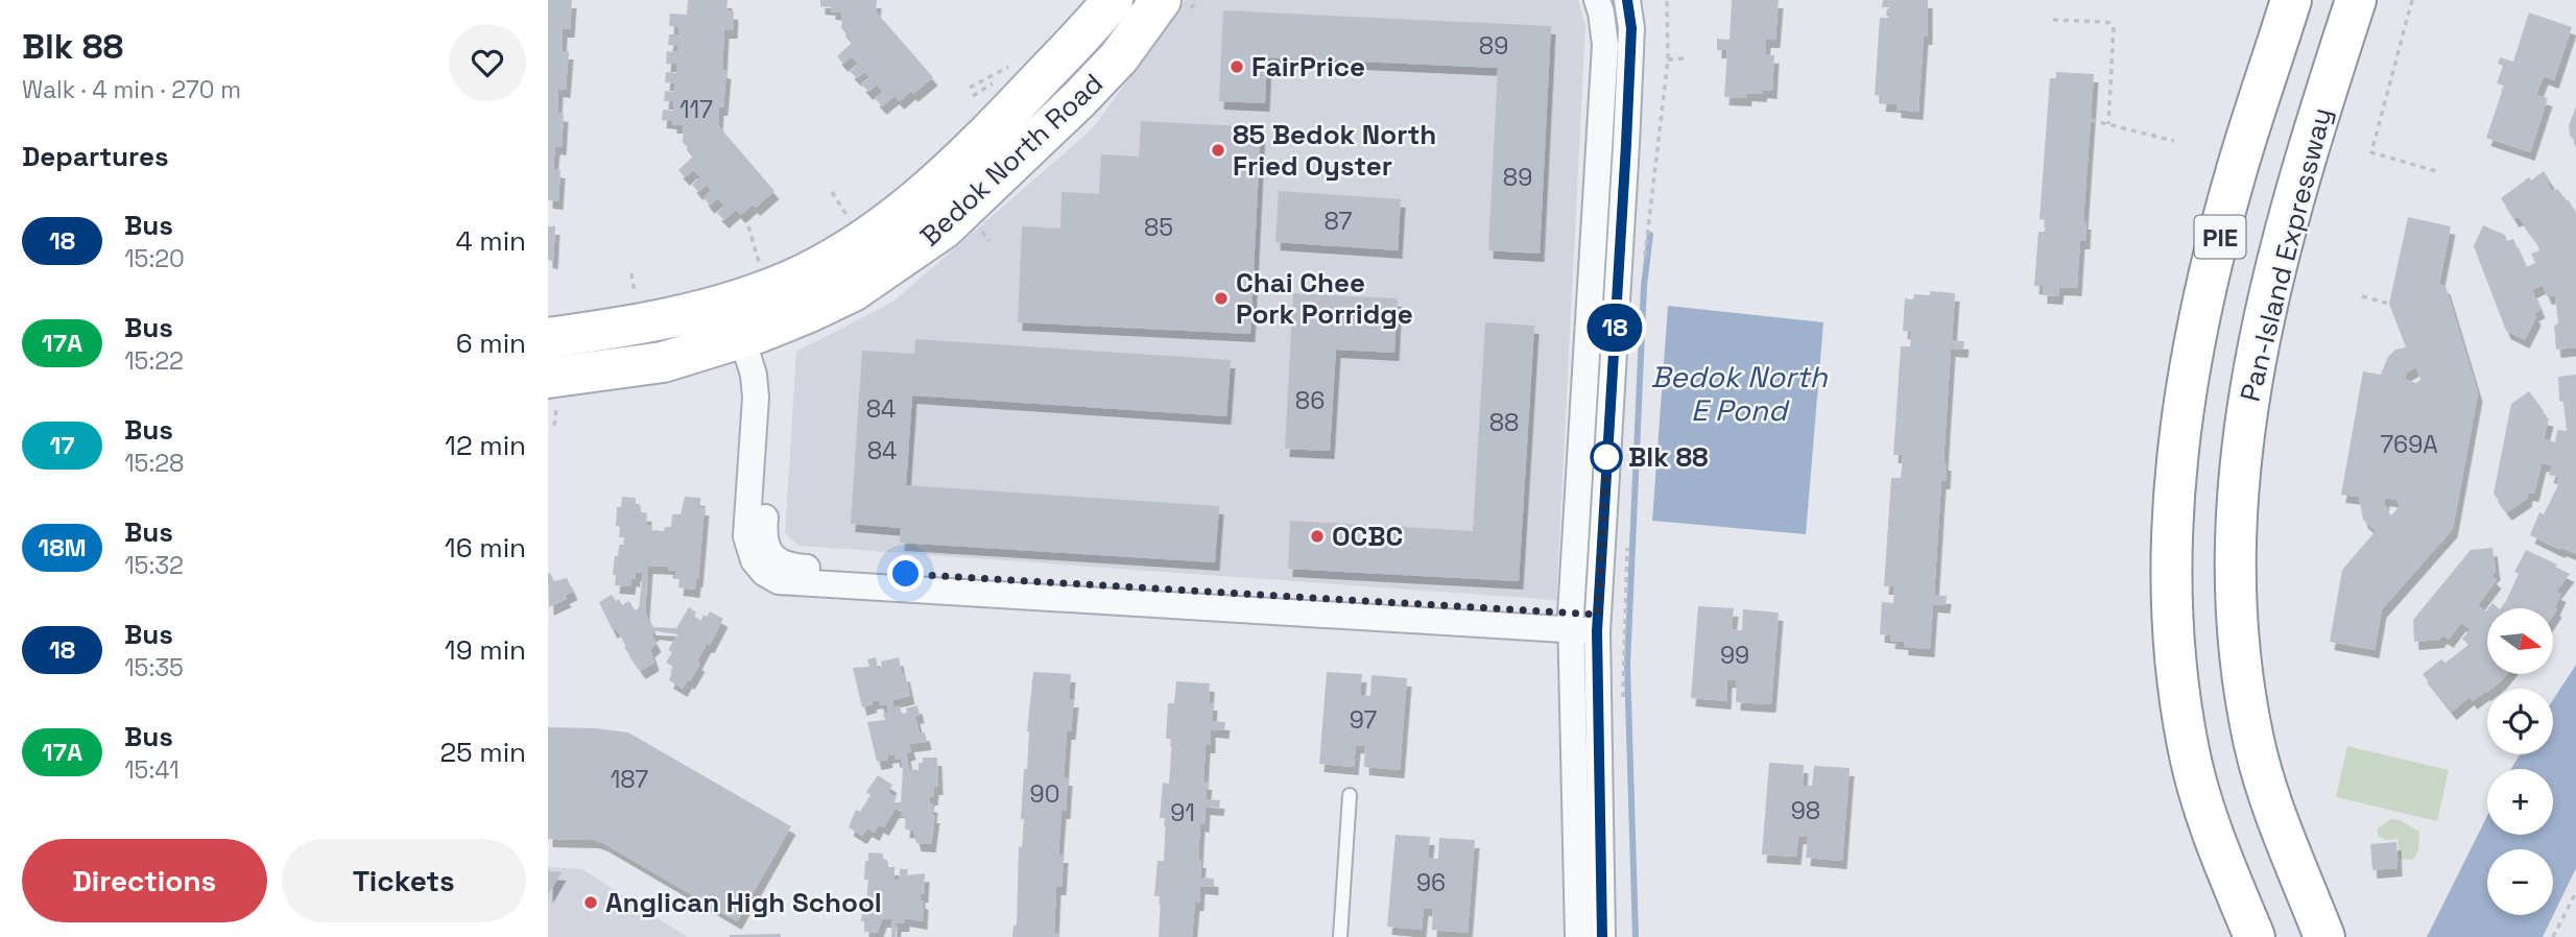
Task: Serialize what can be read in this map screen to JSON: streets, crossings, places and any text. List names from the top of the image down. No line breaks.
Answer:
{"streets":{"main road":["Bedok North Road","PIE","Pan-Island Expressway"]},"water":["Bedok North E Pond"],"places":["FairPrice","85 Bedok North Fried Oyster","Chai Chee Pork Porridge","Blk 88","OCBC","Anglican High School"],"lines":["bus line 18"],"house_numbers":["89","117","89","87","85","86","84","88","769A","84","99","97","187","90","98","91","96"],"north":"right","page":{"heading":[["Blk 88","Walk · 4 min · 270 m"],"Departures"],"on_map":"18","list":[{"mark":"18","name":"Bus","note":"15:20","value":"4 min"},{"mark":"17A","name":"Bus","note":"15:22","value":"6 min"},{"mark":"17","name":"Bus","note":"15:28","value":"12 min"},{"mark":"18M","name":"Bus","note":"15:32","value":"16 min"},{"mark":"18","name":"Bus","note":"15:35","value":"19 min"},{"mark":"17A","name":"Bus","note":"15:41","value":"25 min"}],"map_buttons":["+","−"],"buttons":["Directions","Tickets"]}}
